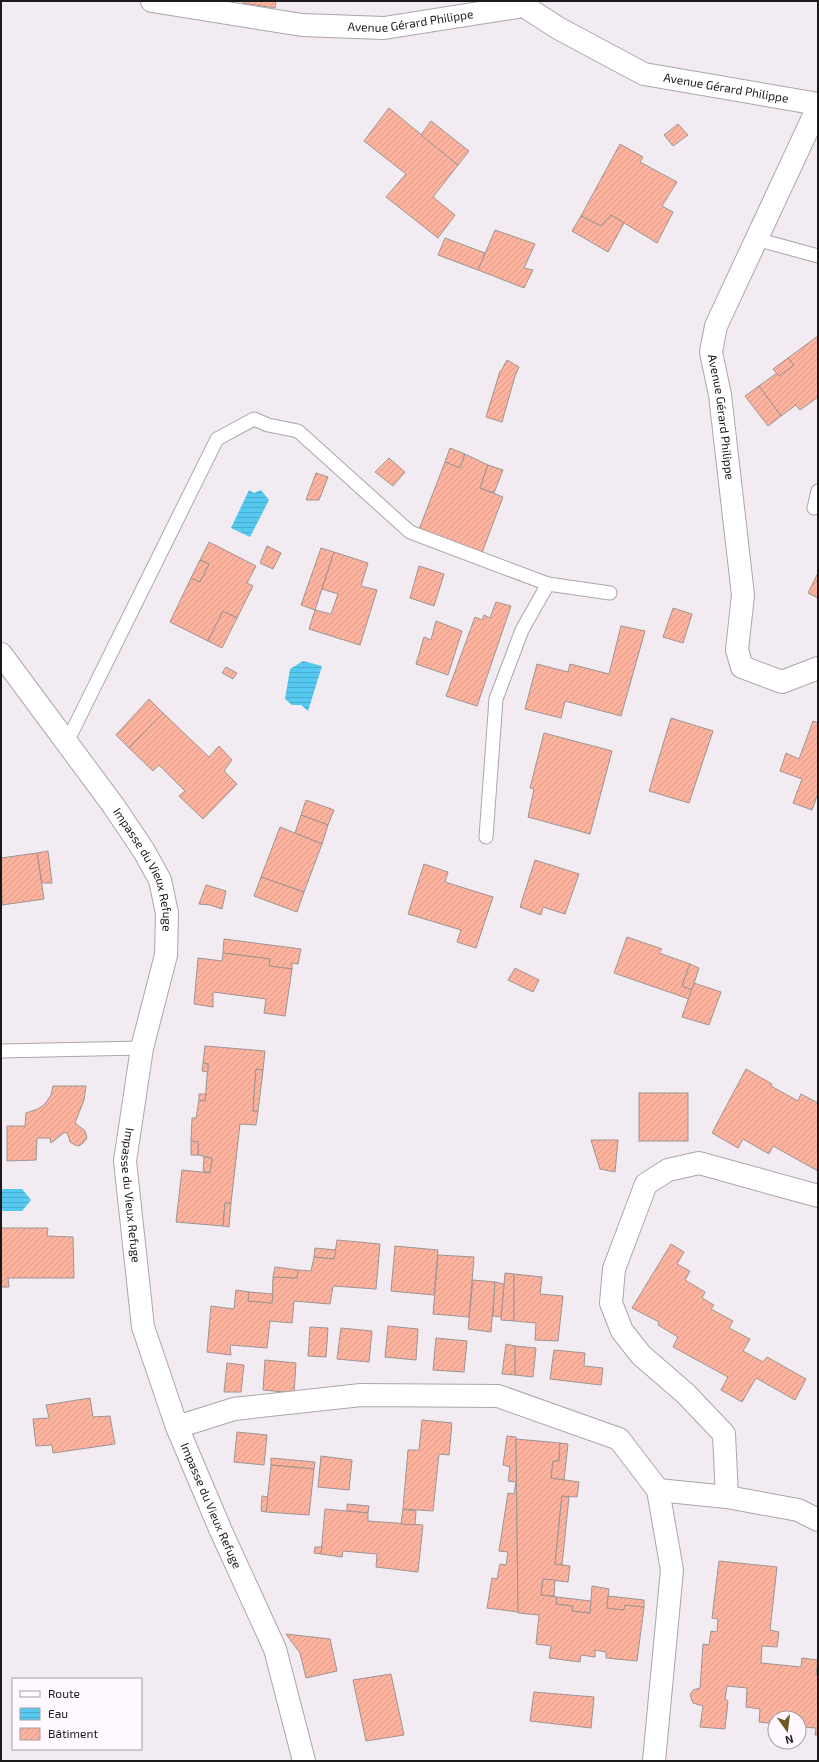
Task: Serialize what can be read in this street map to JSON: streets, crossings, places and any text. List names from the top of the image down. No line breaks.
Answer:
{"streets":{"street":["Avenue Gérard Philippe","Impasse du Vieux Refuge"]},"legend":["Route","Eau","Bâtiment"],"north":"bottom"}
